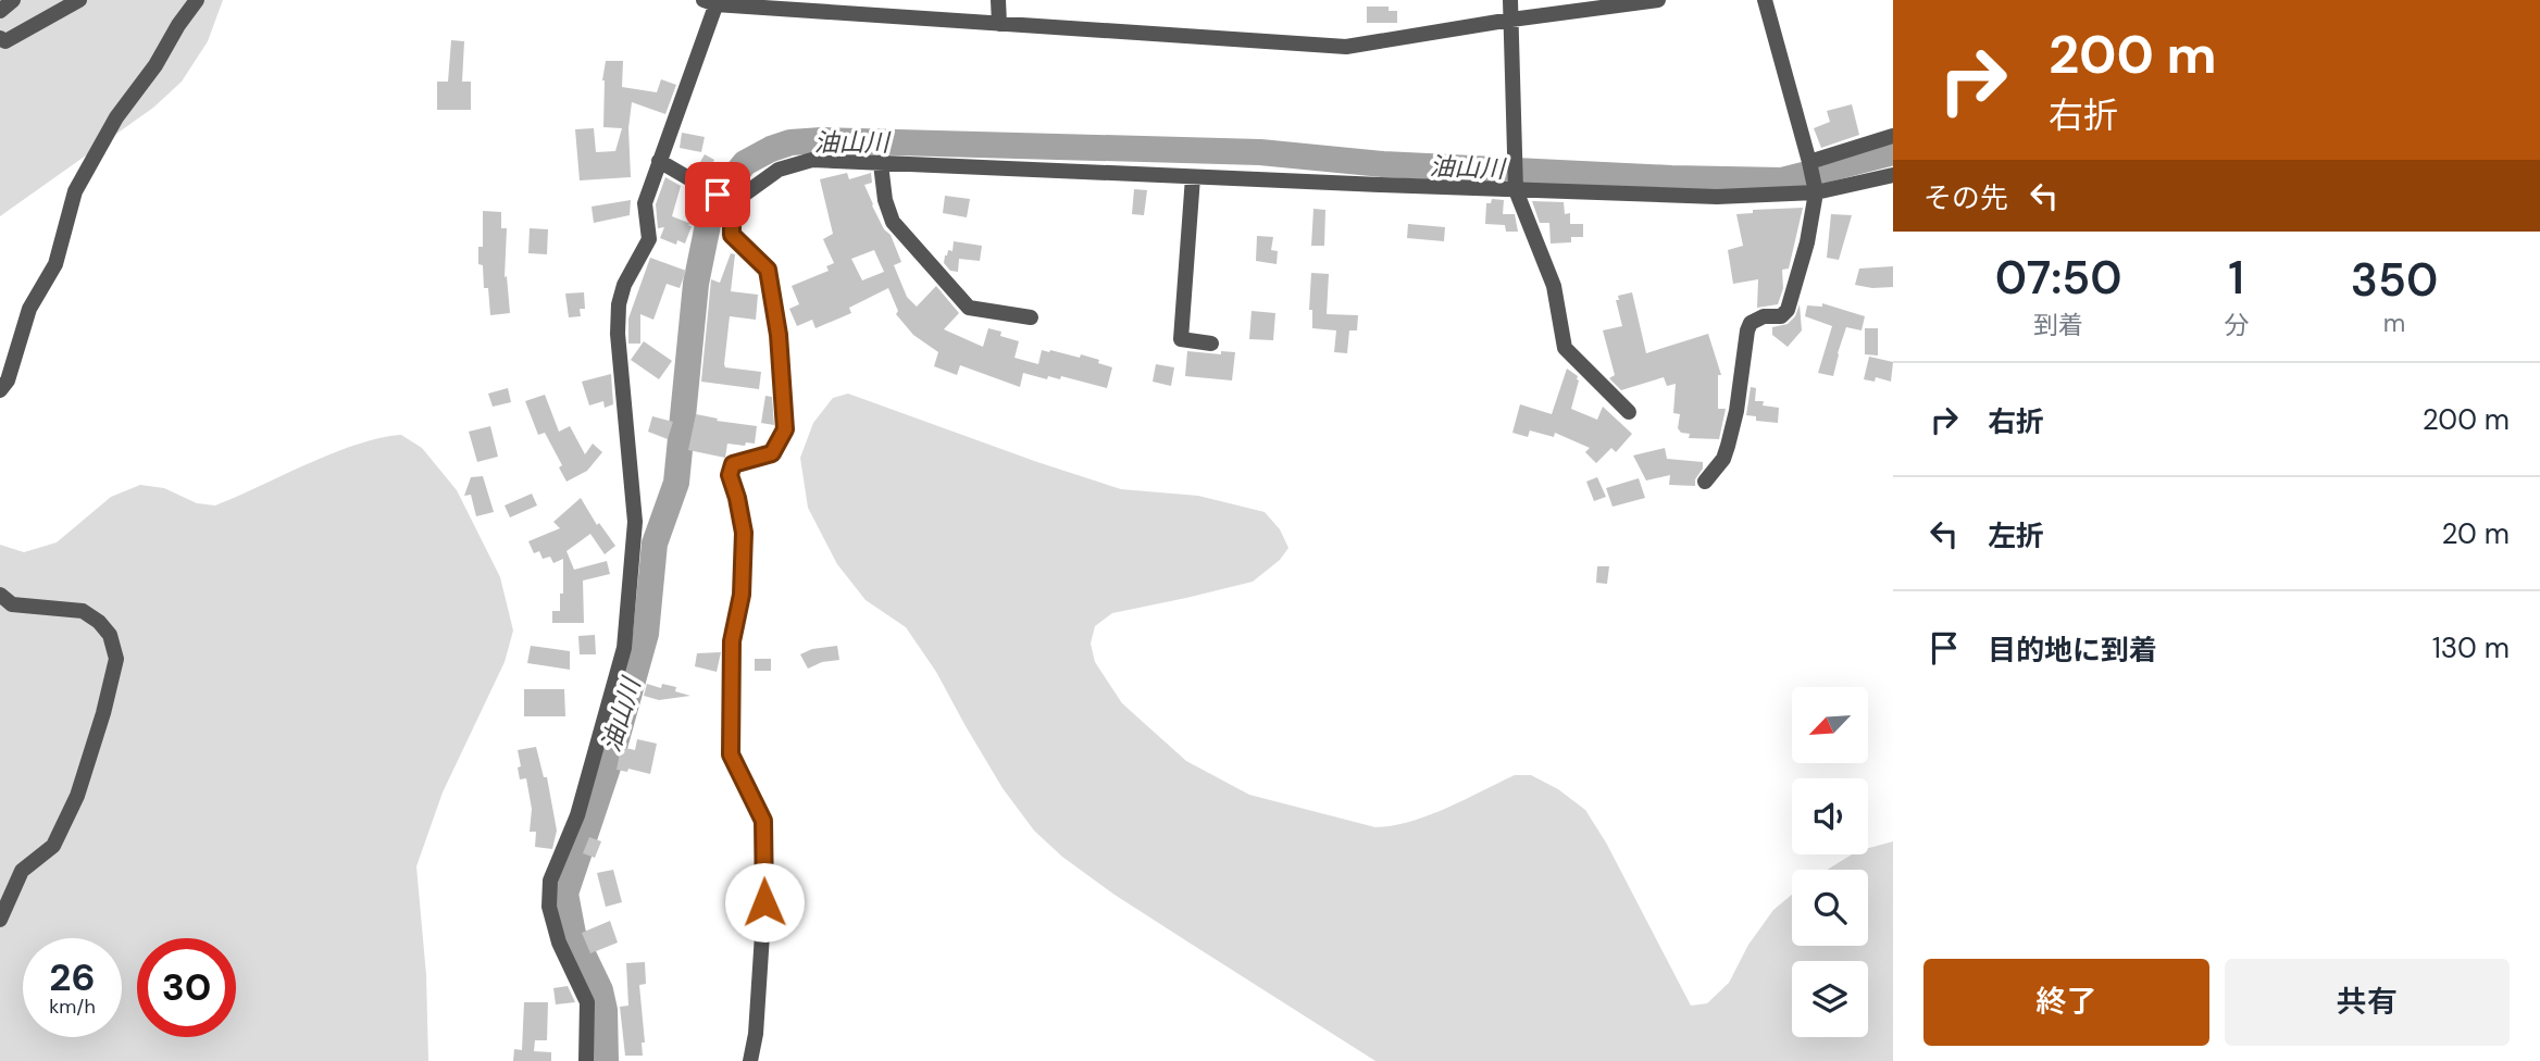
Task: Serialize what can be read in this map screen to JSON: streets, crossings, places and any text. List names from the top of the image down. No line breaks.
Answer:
{"water":["油山川"],"north":"bottom left","page":{"turn":["200 m","右折"],"then":"その先","eta":["07:50","到着","1","分","350","m"],"list":[{"name":"右折","value":"200 m"},{"name":"左折","value":"20 m"},{"name":"目的地に到着","value":"130 m"}],"speed":"26 km/h","limit":"30","buttons":["終了","共有"]}}
